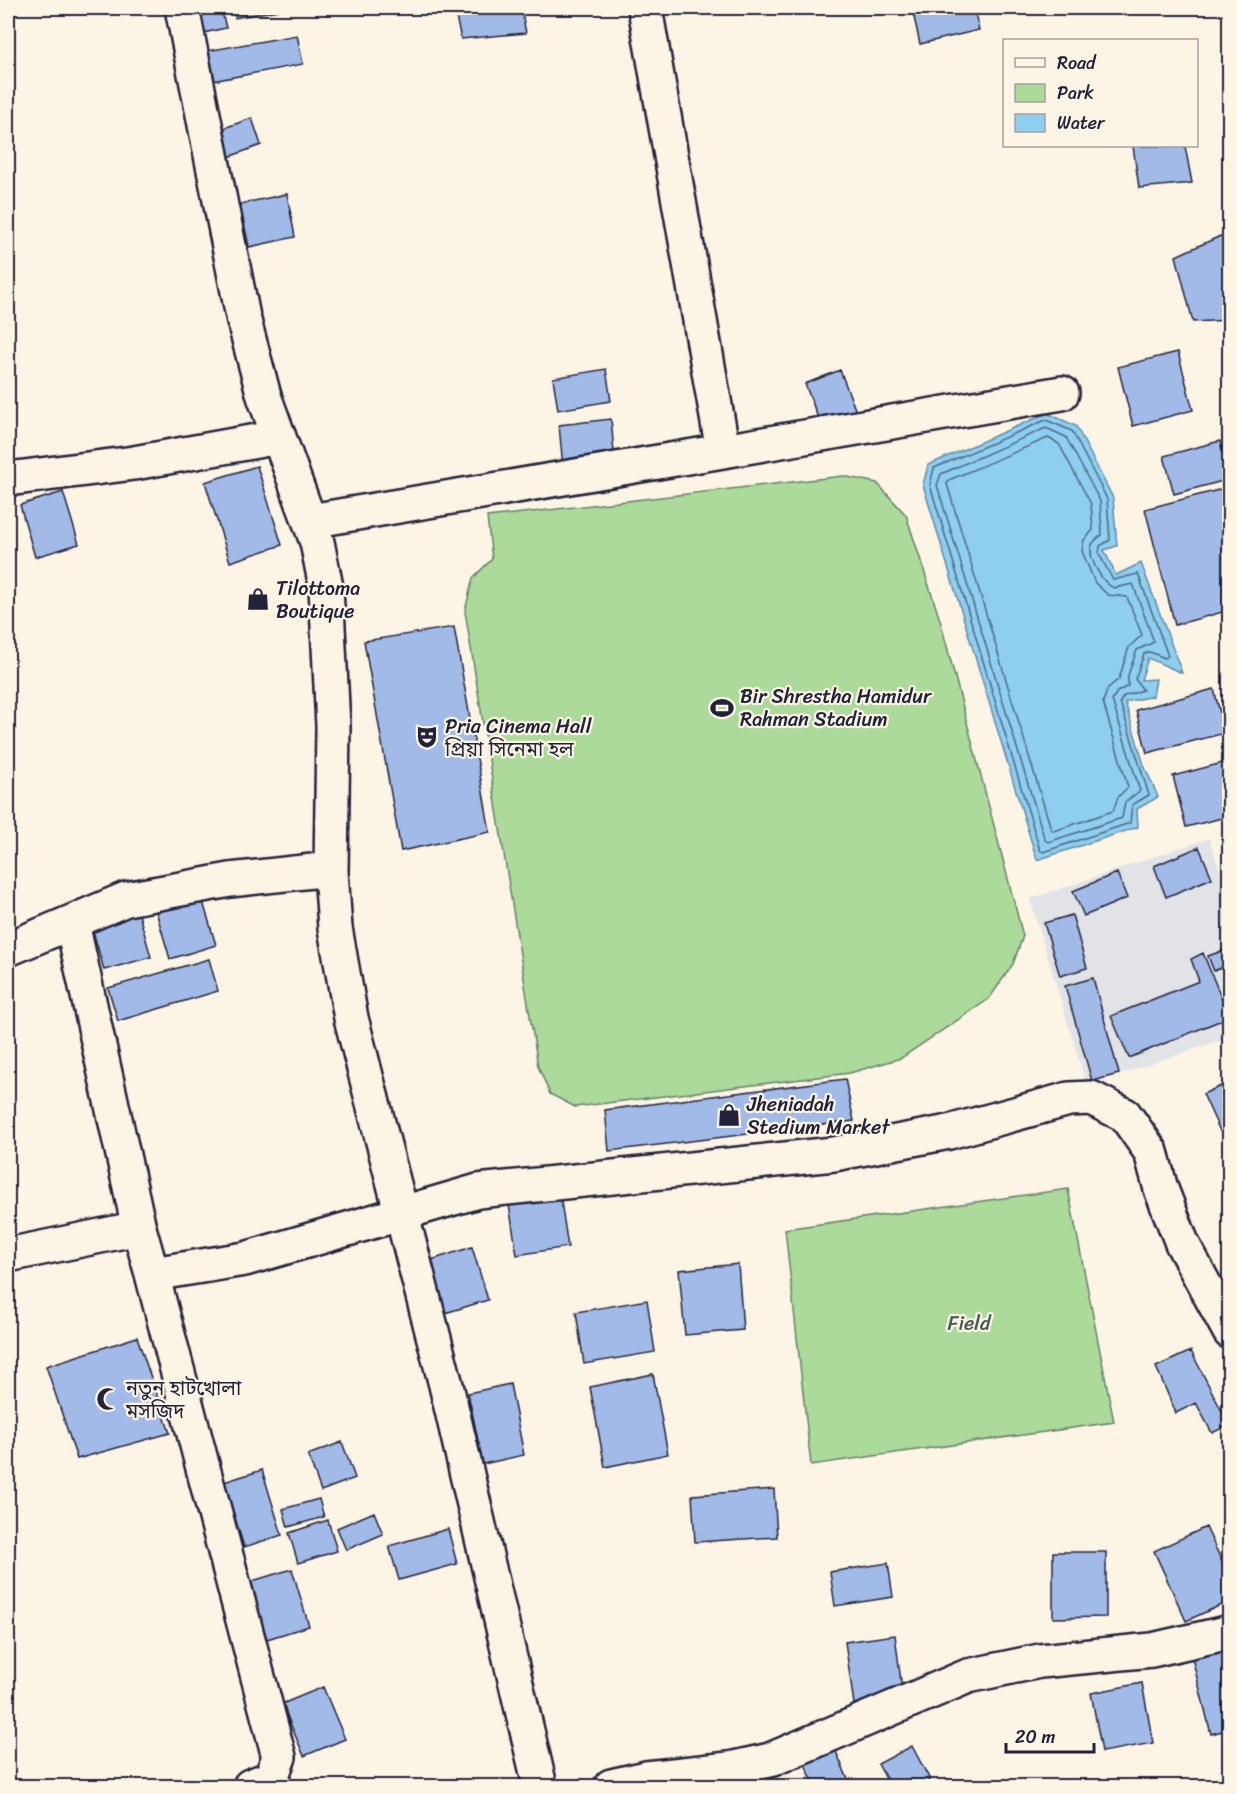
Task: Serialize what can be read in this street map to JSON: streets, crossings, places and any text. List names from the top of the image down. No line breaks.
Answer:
{"parks":["Field"],"places":{"shop":["Tilottoma Boutique","Jheniadah Stedium Market"],"sports":["Bir Shrestha Hamidur Rahman Stadium"],"theatre":["Pria Cinema Hall প্রিয়া সিনেমা হল"],"mosque":["নতুন হাটখোলা মসজিদ"]},"legend":["Road","Park","Water"],"scale_bar":"20 m"}
